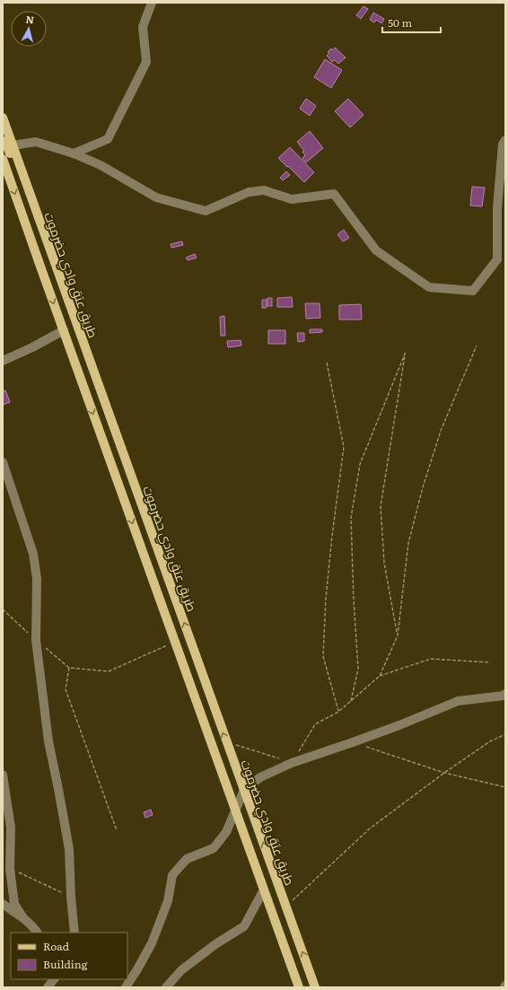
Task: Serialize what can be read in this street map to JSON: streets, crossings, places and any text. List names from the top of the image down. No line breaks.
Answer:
{"streets":{"main road":["طريق عتق وادي حضرموت"]},"legend":["Road","Building"],"scale_bar":"50 m","north":"top"}
